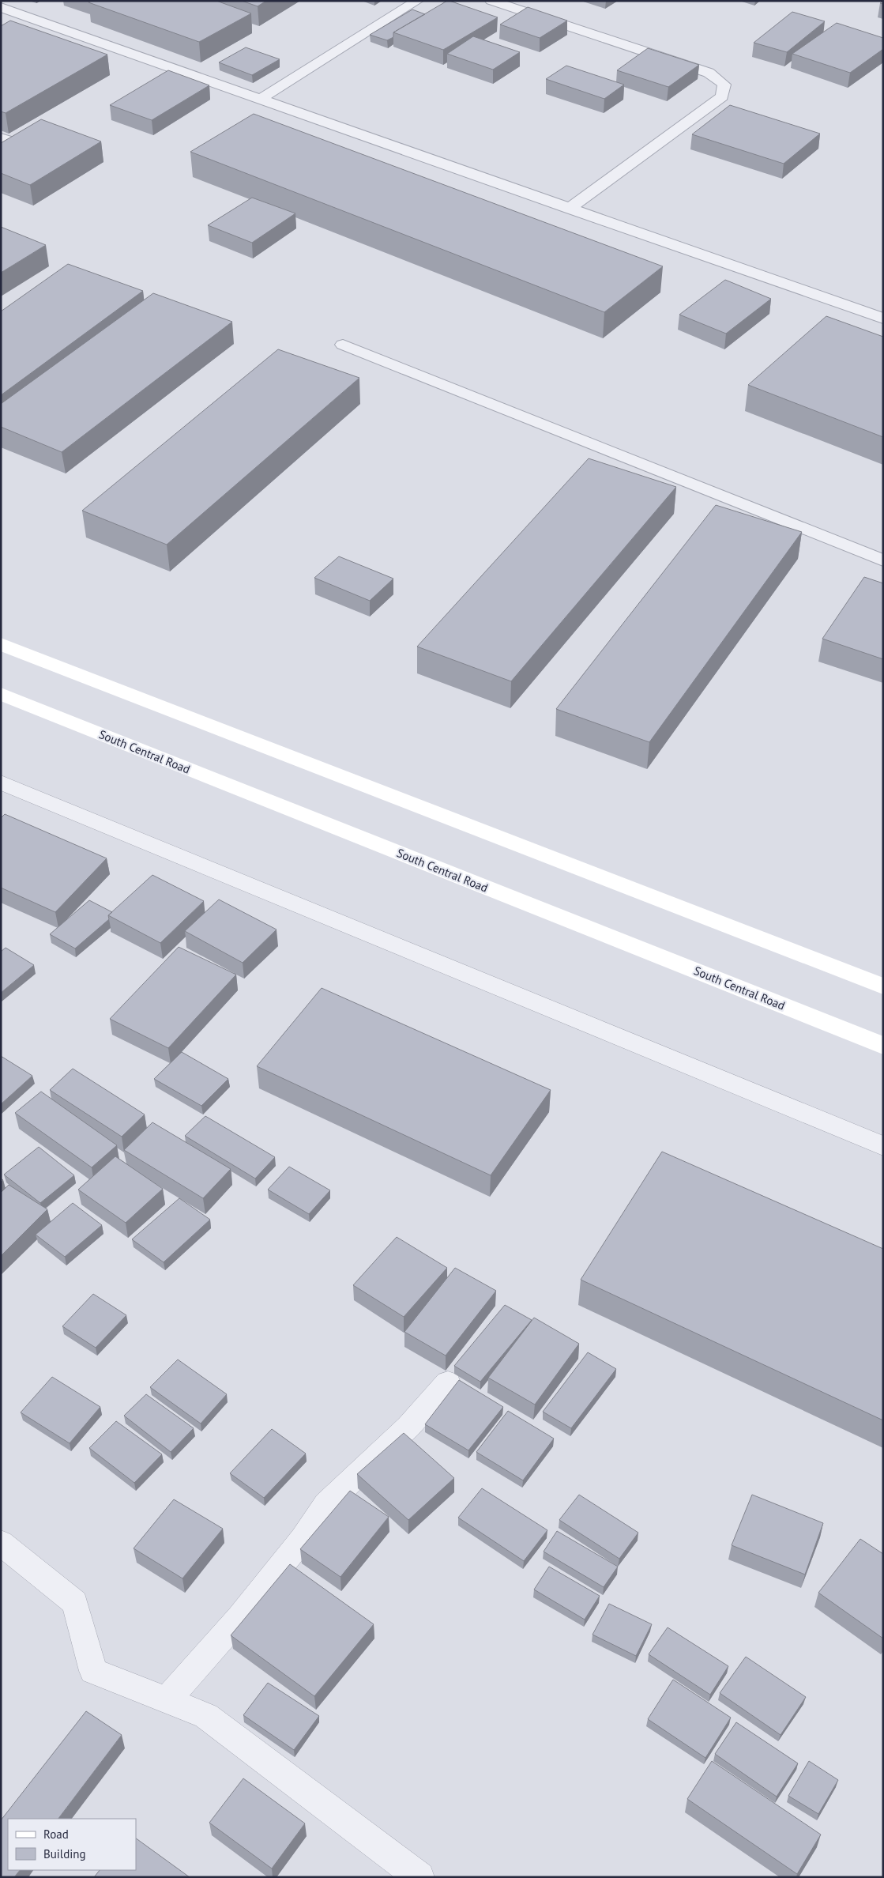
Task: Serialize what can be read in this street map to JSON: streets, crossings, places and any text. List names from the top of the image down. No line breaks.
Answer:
{"streets":{"main road":["South Central Road"]},"legend":["Road","Building"]}
